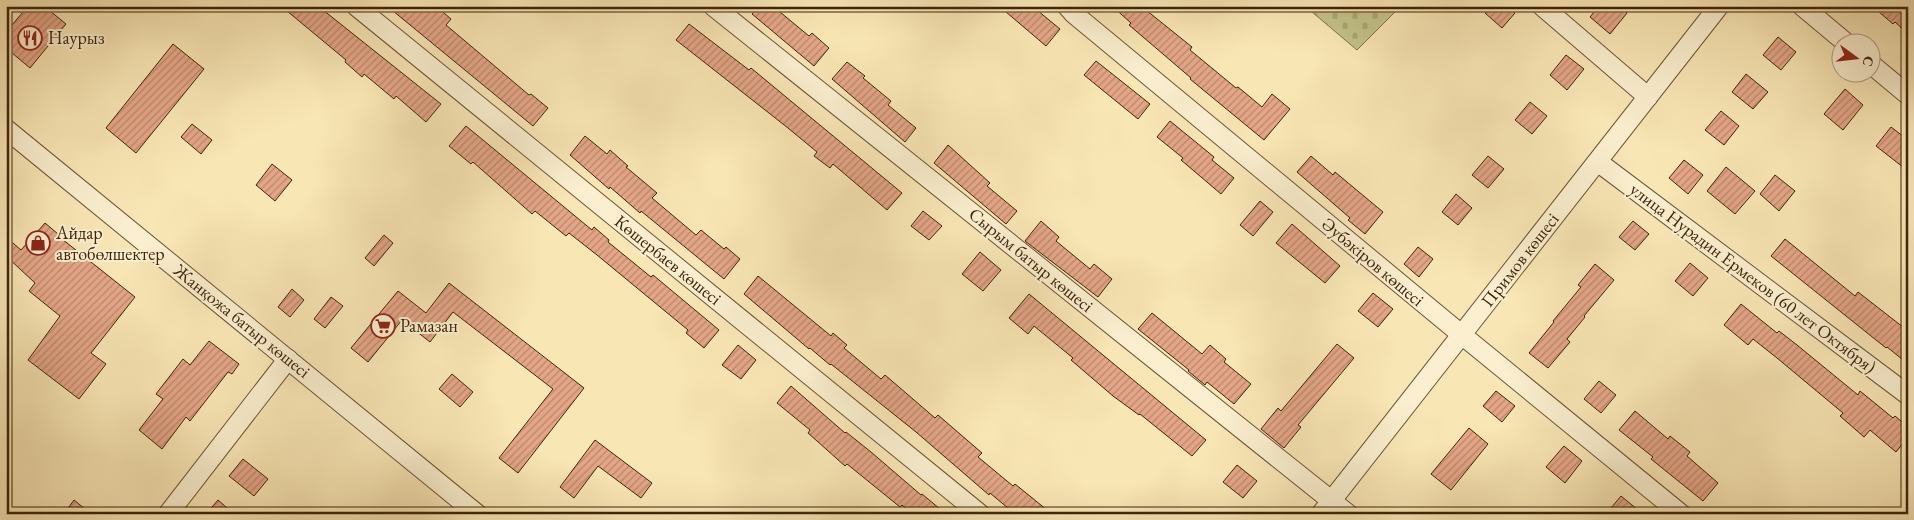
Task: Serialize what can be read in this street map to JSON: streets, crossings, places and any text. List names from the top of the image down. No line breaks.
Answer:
{"streets":{"street":["Көшербаев көшесі","Сырым батыр көшесі","Примов көшесі","Әубәкіров көшесі","улица Нурадин Ермеков (60 лет Октября)","Жанқожа батыр көшесі"]},"crossings":[["Сырым батыр көшесі","Примов көшесі"],["Примов көшесі","Әубәкіров көшесі"],["Примов көшесі","улица Нурадин Ермеков (60 лет Октября)"]],"places":{"restaurant":["Наурыз"],"shop":["Айдар автобөлшектер"],"supermarket":["Рамазан"]},"north":"right"}
